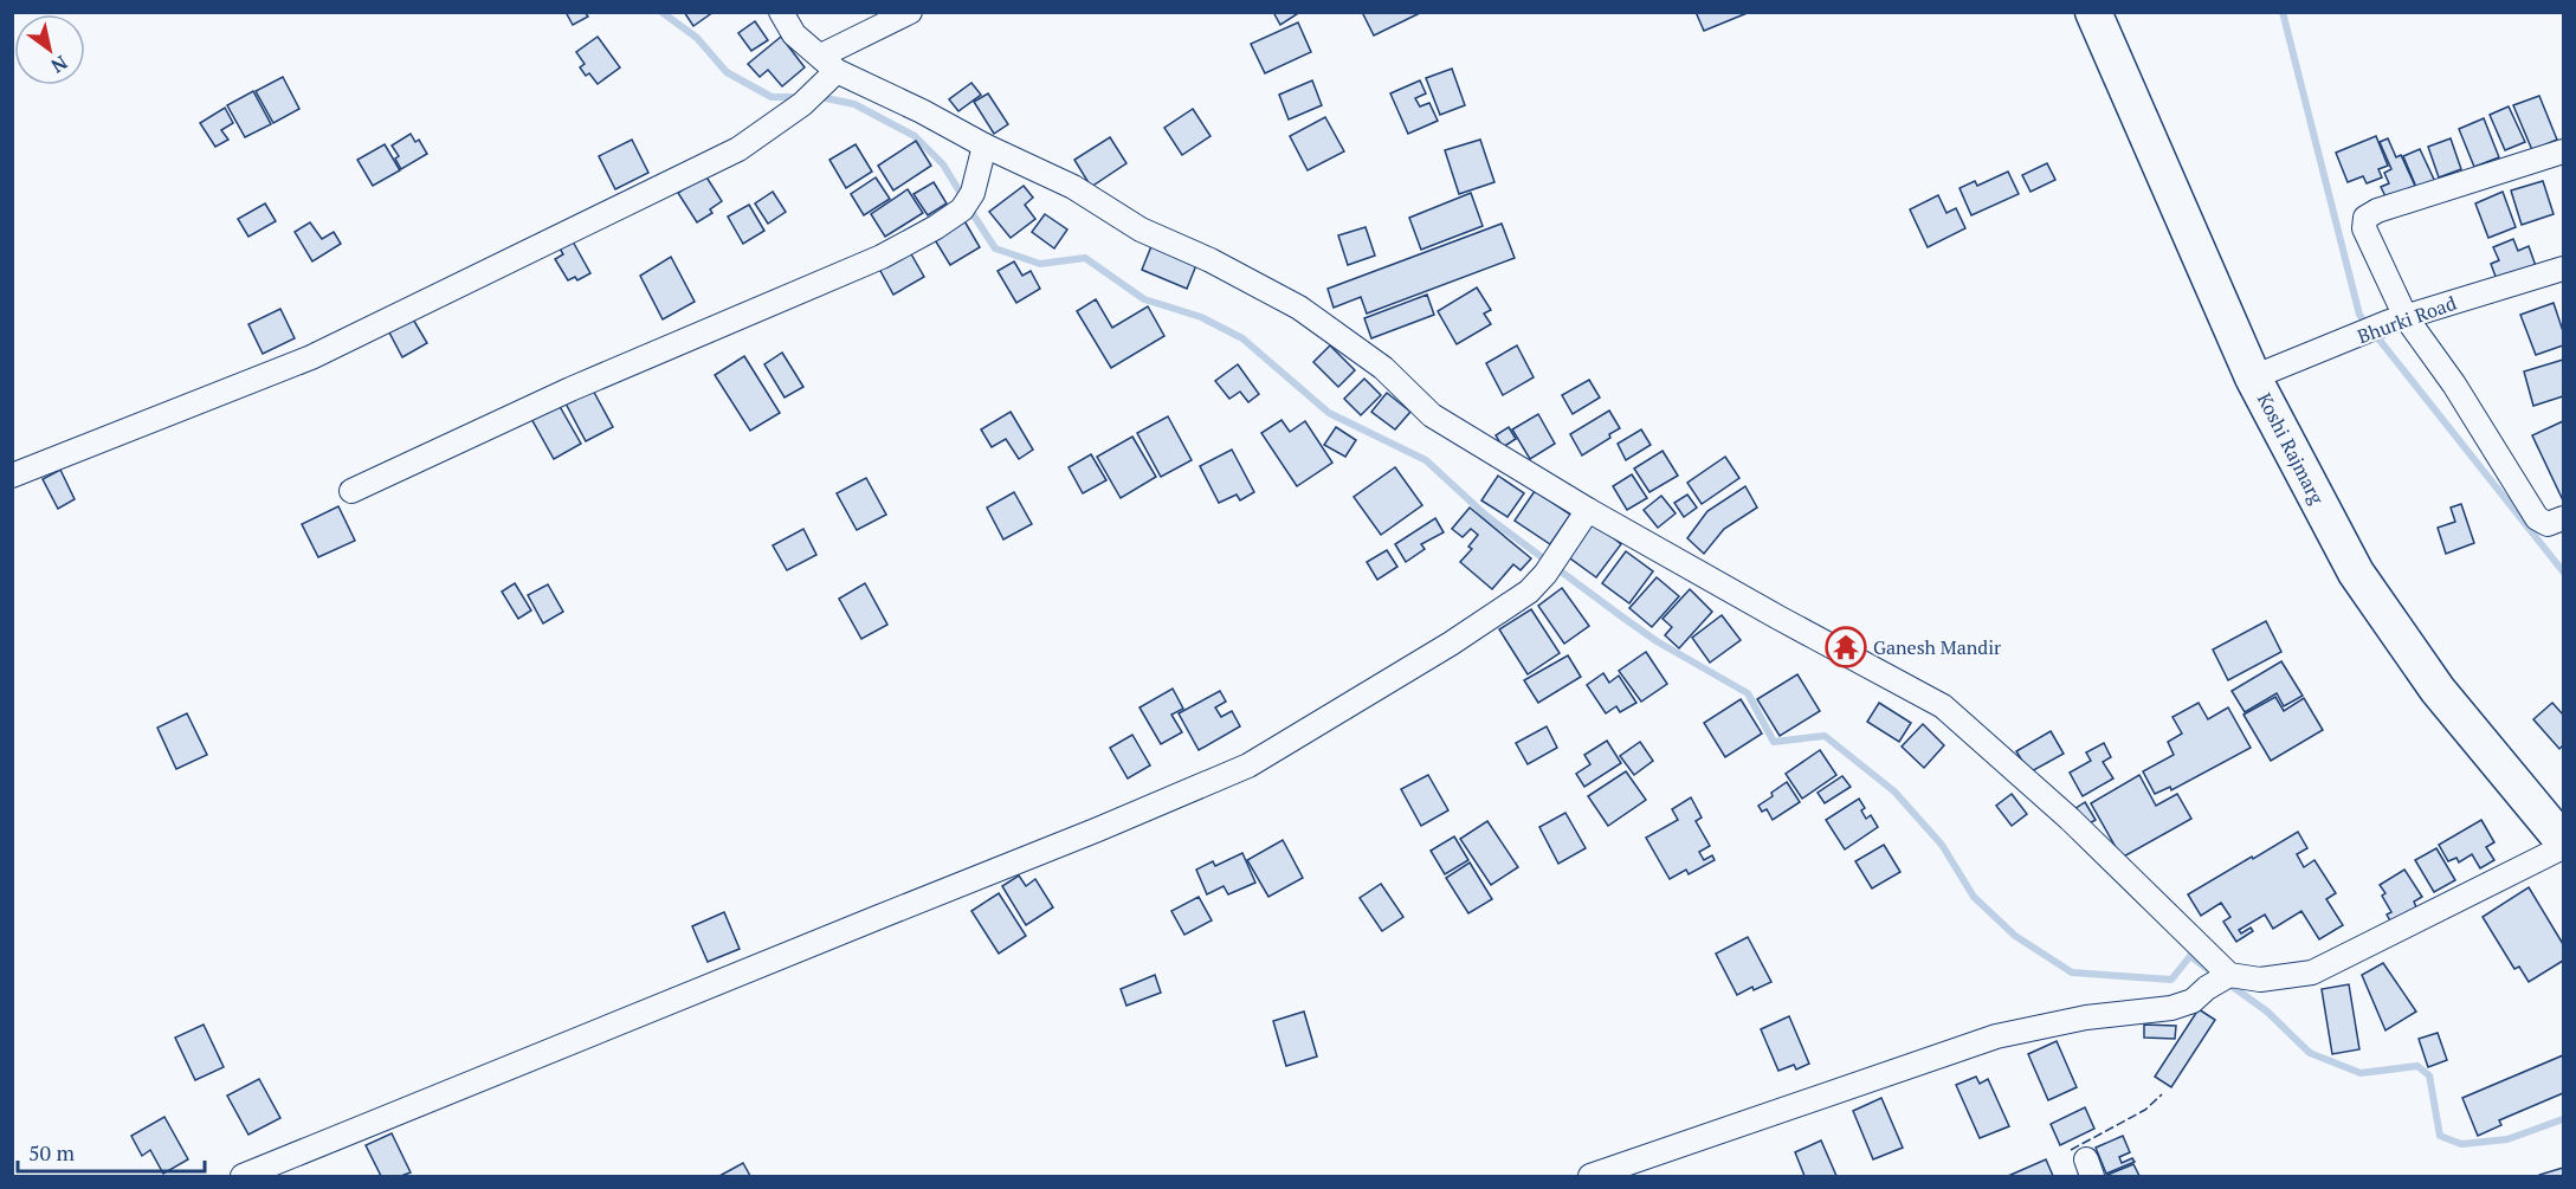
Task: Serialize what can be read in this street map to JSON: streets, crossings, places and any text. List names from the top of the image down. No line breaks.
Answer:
{"streets":{"main road":["Koshi Rajmarg"],"street":["Bhurki Road"]},"crossings":[["Bhurki Road","Koshi Rajmarg"]],"places":{"temple":["Ganesh Mandir"]},"scale_bar":"50 m","north":"bottom right"}
